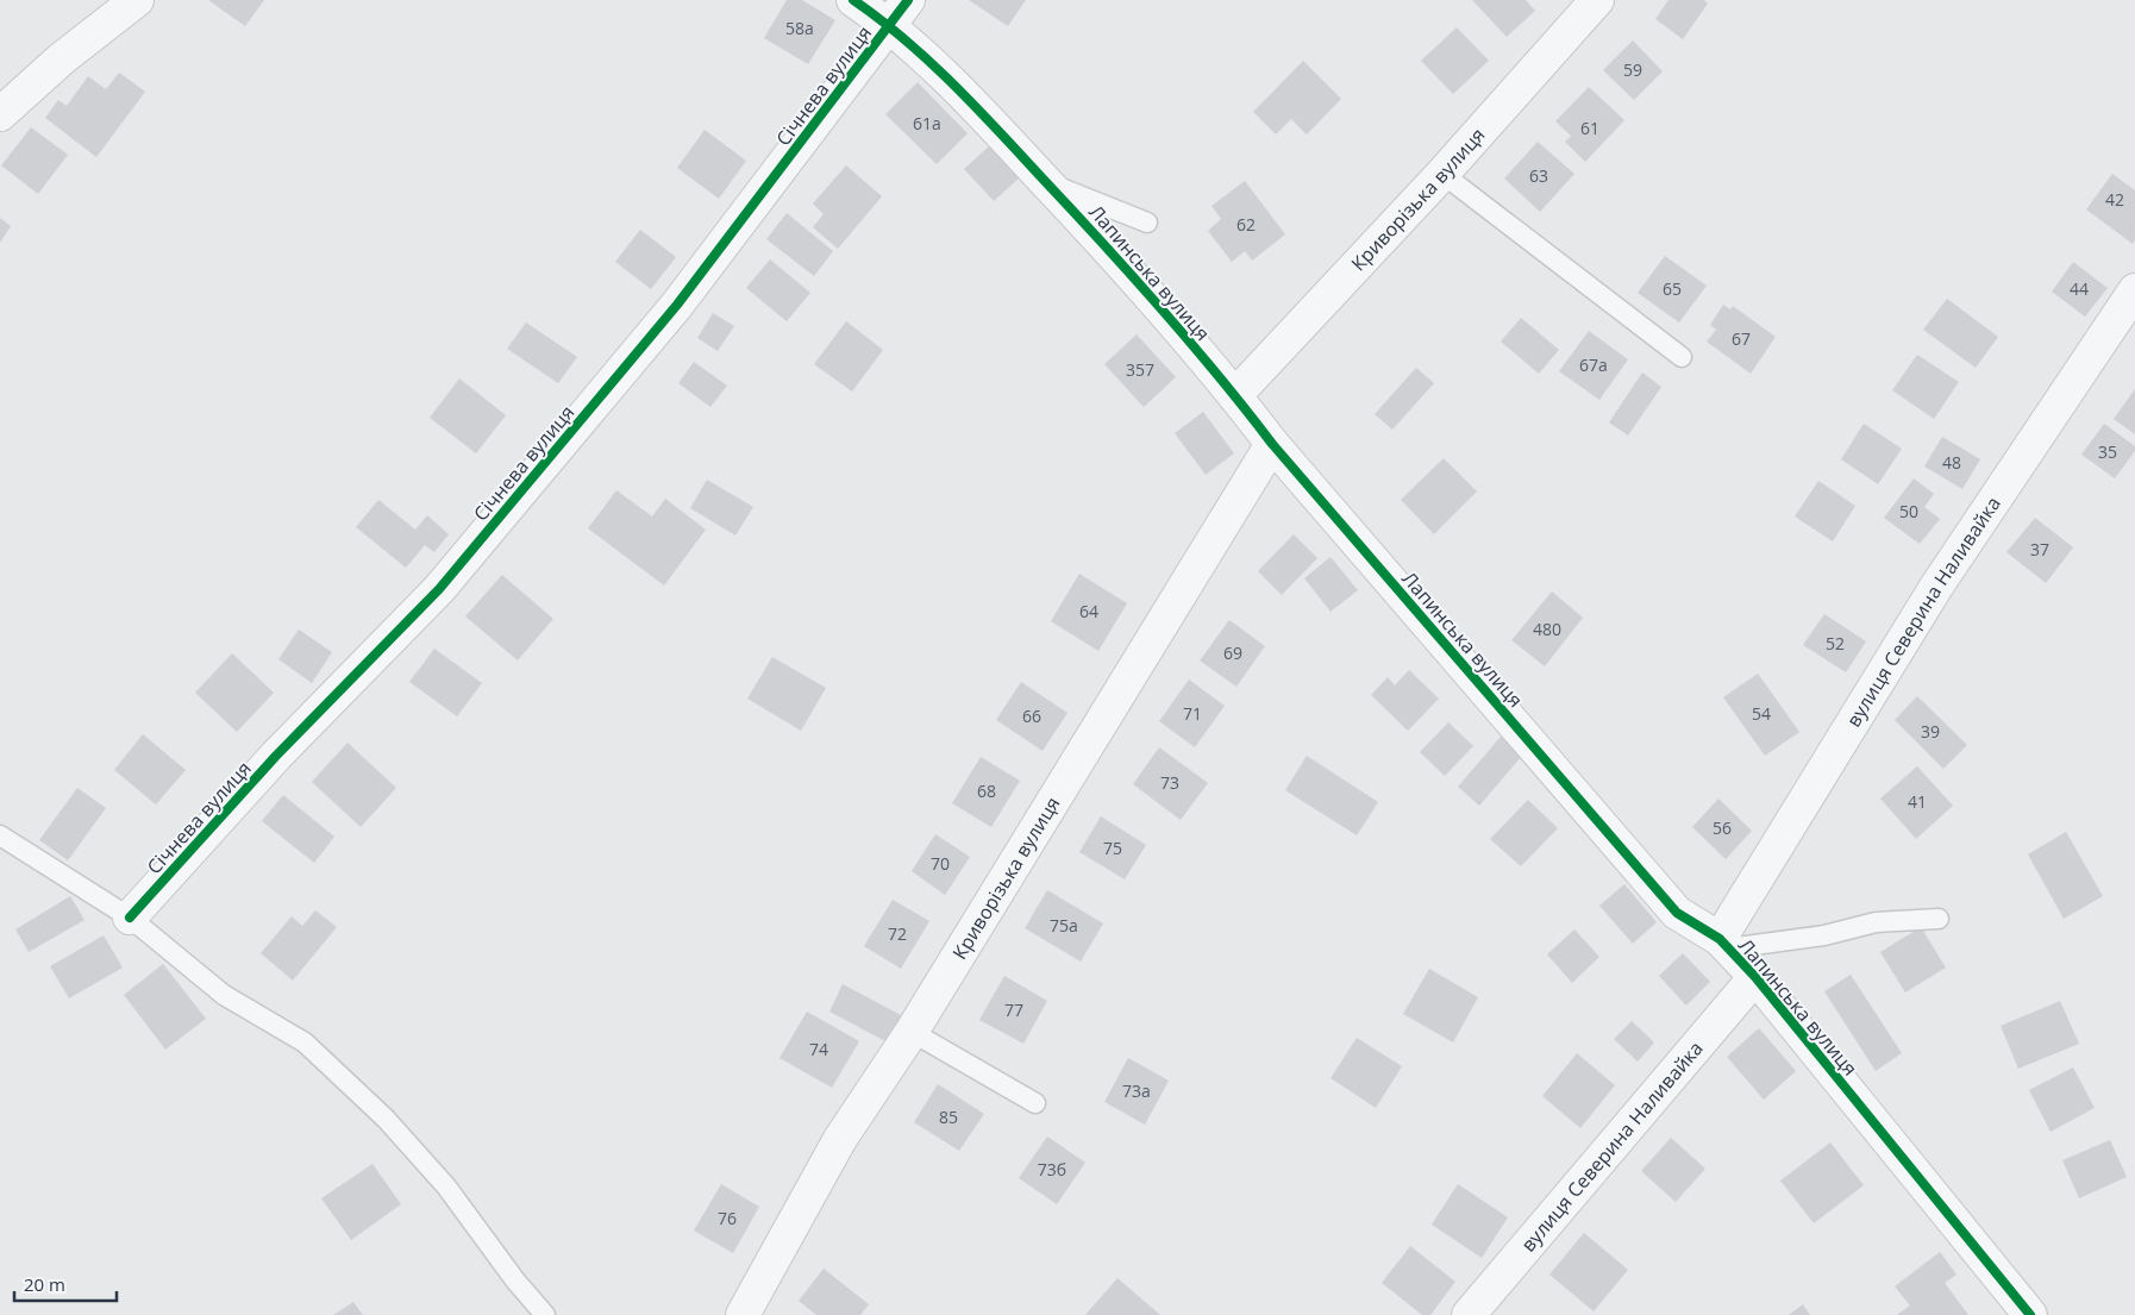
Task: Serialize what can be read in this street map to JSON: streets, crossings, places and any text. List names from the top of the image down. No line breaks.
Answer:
{"streets":{"street":["Січнева вулиця","Криворізька вулиця","Лапинська вулиця","вулиця Северина Наливайка"]},"crossings":[["Січнева вулиця","Лапинська вулиця"],["Криворізька вулиця","Лапинська вулиця"],["Лапинська вулиця","вулиця Северина Наливайка"]],"house_numbers":["58а","59","61а","61","63","42","62","65","44","67","67а","357","35","48","50","37","64","480","52","69","71","54","66","39","73","68","41","56","75","70","75а","72","77","74","73а","85","73б","76"],"scale_bar":"20 m"}
